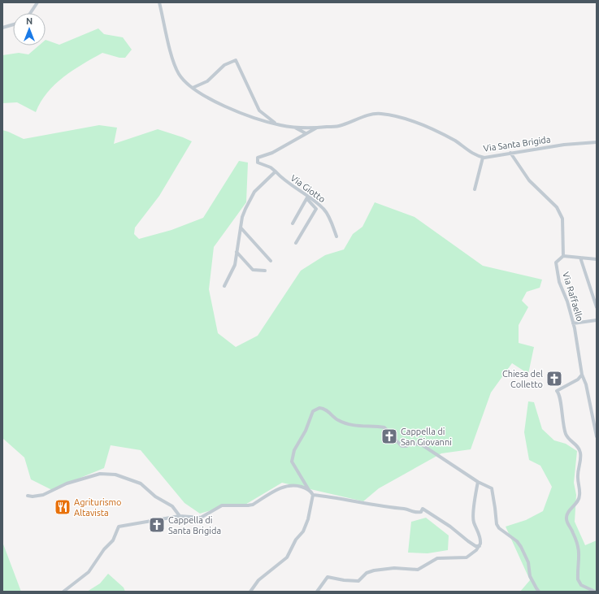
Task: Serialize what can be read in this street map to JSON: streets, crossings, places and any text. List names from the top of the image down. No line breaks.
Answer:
{"streets":{"street":["Via Santa Brigida","Via Giotto","Via Raffaello"]},"crossings":[["Via Santa Brigida","Via Raffaello"]],"places":{"church":["Chiesa del Colletto","Cappella di San Giovanni","Cappella di Santa Brigida"],"restaurant":["Agriturismo Altavista"]},"north":"top"}
